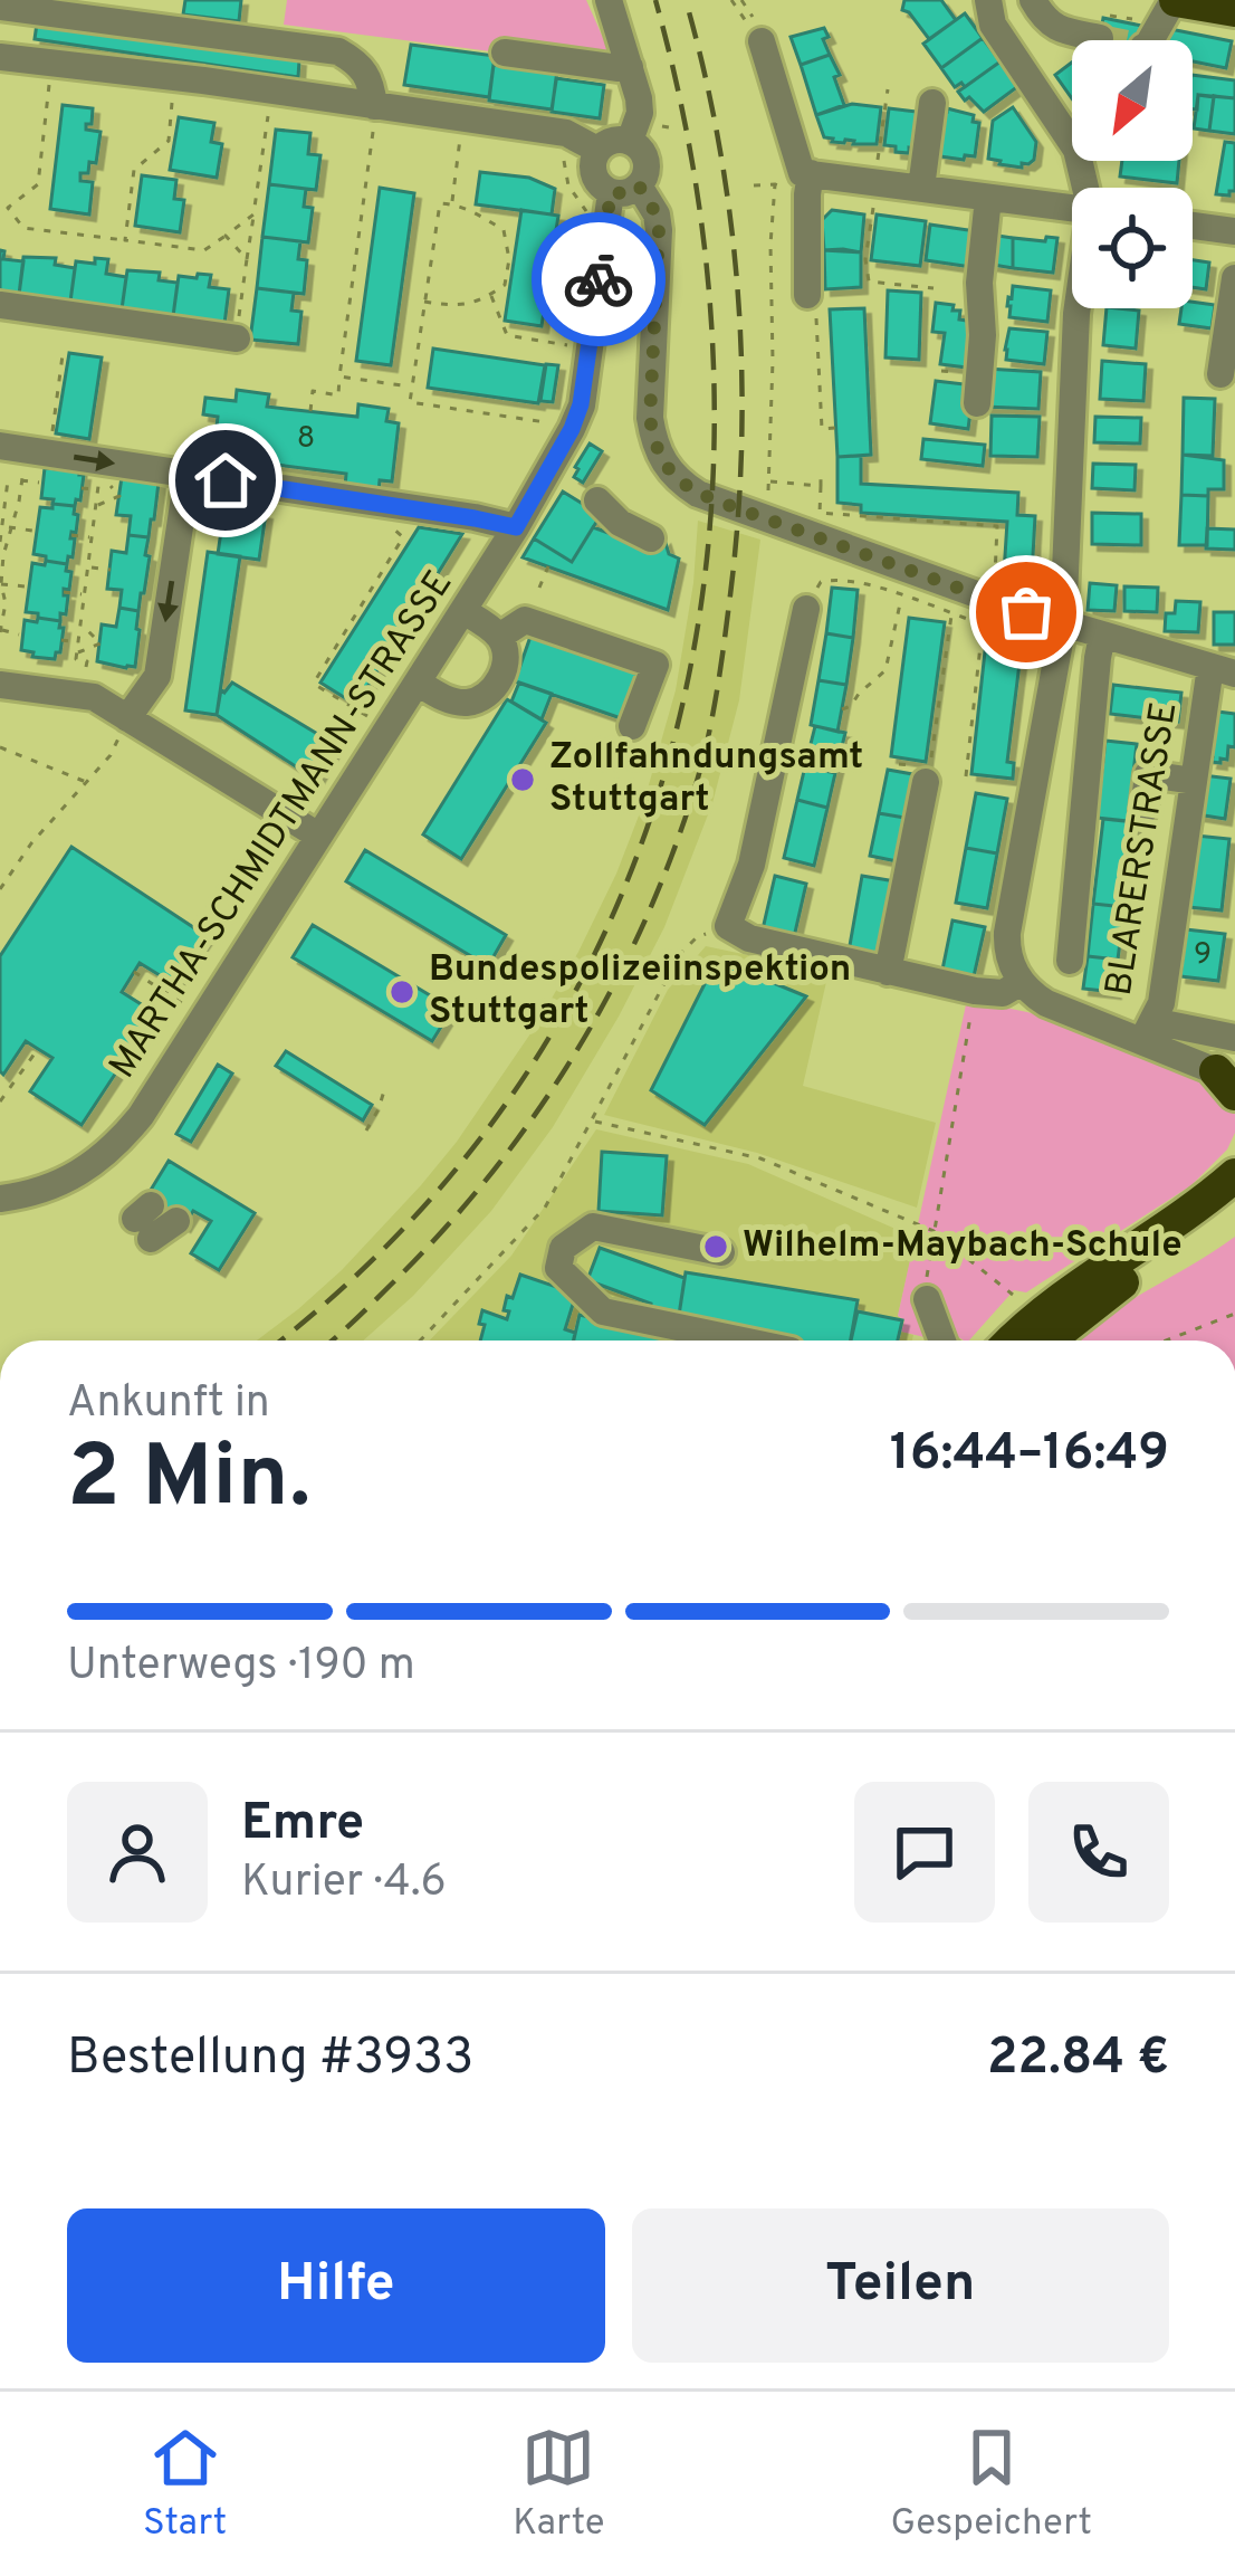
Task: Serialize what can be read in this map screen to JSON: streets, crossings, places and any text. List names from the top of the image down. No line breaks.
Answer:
{"streets":{"street":["MARTHA-SCHMIDTMANN-STRASSE","BLARERSTRASSE"]},"places":["Zollfahndungsamt Stuttgart","Bundespolizeiinspektion Stuttgart","Wilhelm-Maybach-Schule"],"house_numbers":["8","9"],"north":"bottom left","page":{"heading":["2 Min.","Ankunft in","16:44–16:49"],"panel":["Emre","Kurier · 4.6","Bestellung #3933","22.84 €"],"bar":"Unterwegs · 190 m","buttons":["Hilfe","Teilen"],"tabs":["Start","Karte","Gespeichert"]}}
